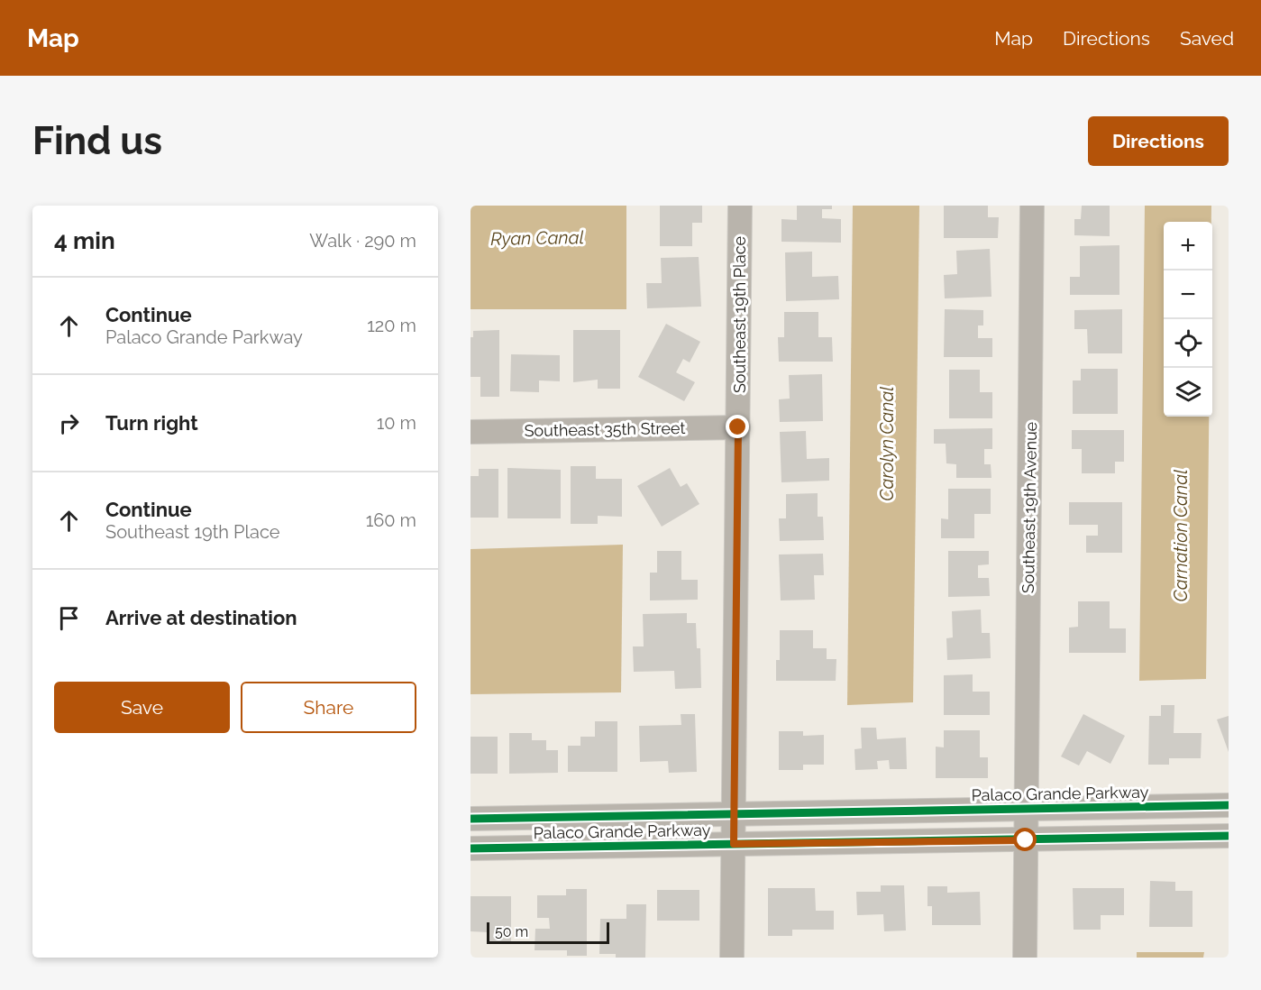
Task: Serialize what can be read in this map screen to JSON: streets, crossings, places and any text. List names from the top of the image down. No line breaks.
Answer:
{"streets":{"street":["Southeast 19th Place","Southeast 35th Street","Southeast 19th Avenue","Palaco Grande Parkway"]},"crossings":[["Southeast 19th Place","Southeast 35th Street"],["Southeast 19th Place","Palaco Grande Parkway"],["Southeast 19th Avenue","Palaco Grande Parkway"]],"water":["Ryan Canal","Carolyn Canal","Carnation Canal"],"scale_bar":"50 m","page":{"header":"Map","nav":["Map","Directions","Saved"],"buttons":["Directions",["Save","Share"]],"title":"Find us","heading":["4 min","Walk · 290 m"],"map_buttons":["+","−"],"list":[["Continue","Palaco Grande Parkway","120 m"],["Turn right","10 m"],["Continue","Southeast 19th Place","160 m"],"Arrive at destination"],"scale":"50 m"}}
